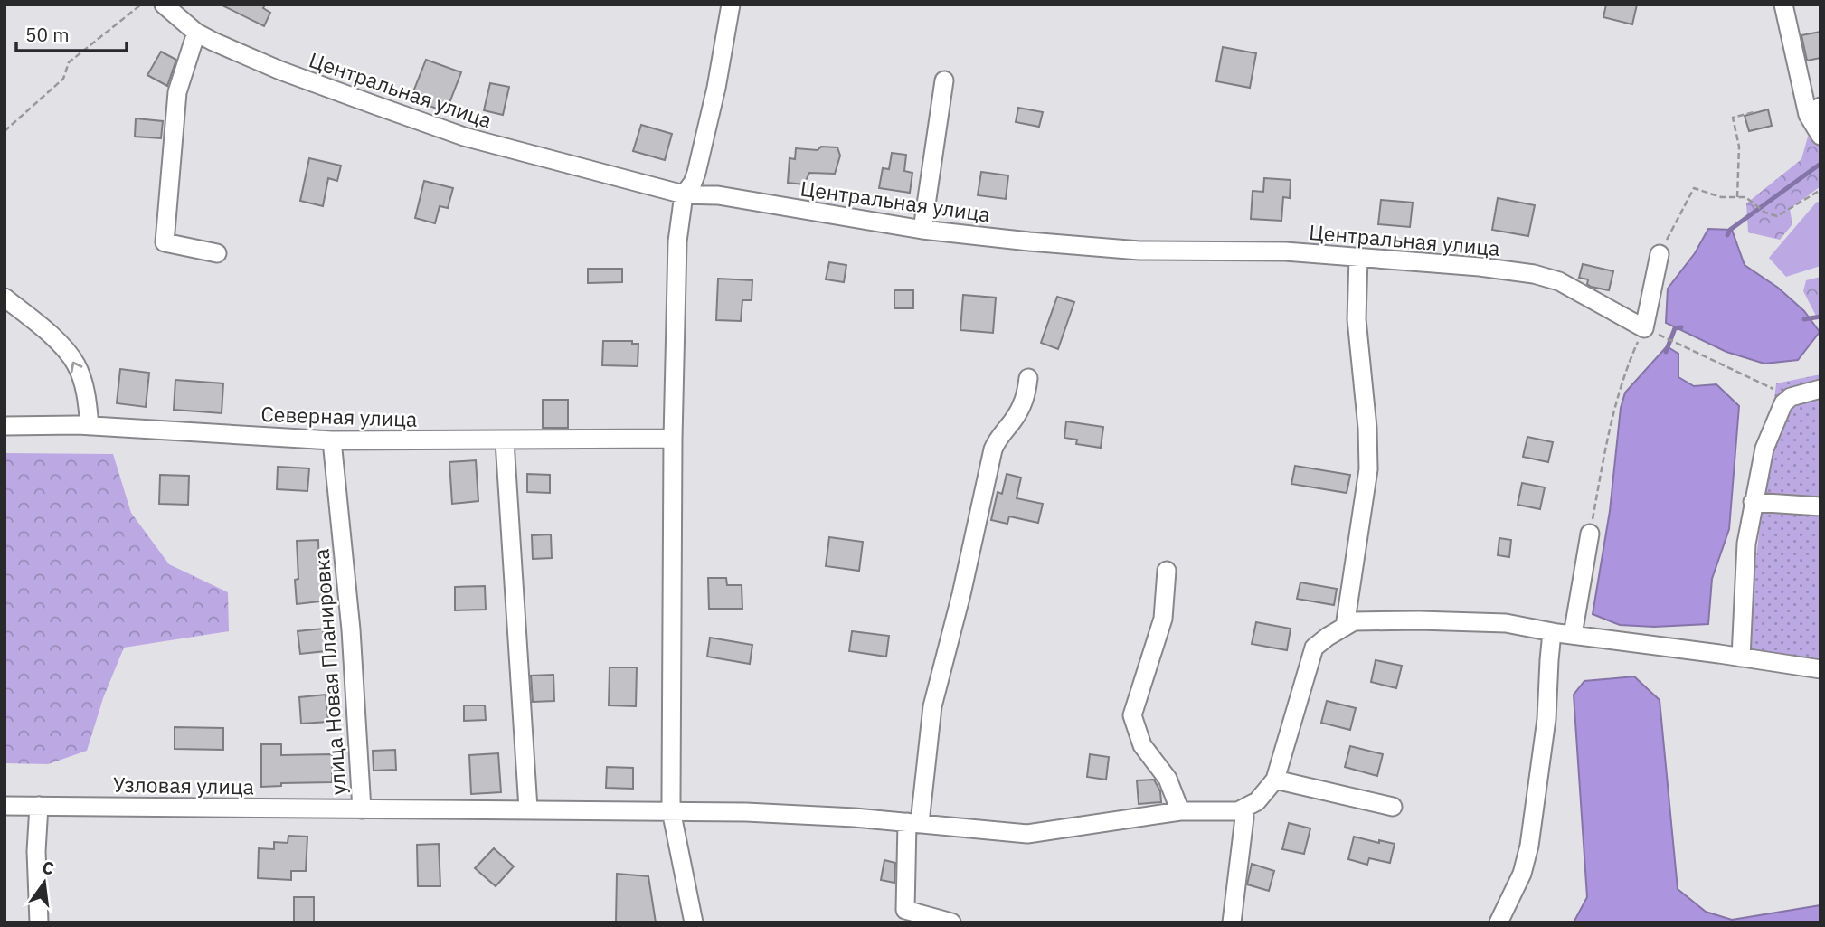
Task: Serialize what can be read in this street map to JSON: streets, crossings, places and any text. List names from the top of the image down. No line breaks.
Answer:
{"streets":{"street":["Центральная улица","Северная улица","улица Новая Планировка","Узловая улица"]},"crossings":[["Северная улица","улица Новая Планировка"],["улица Новая Планировка","Узловая улица"]],"scale_bar":"50 m","north":"top"}
